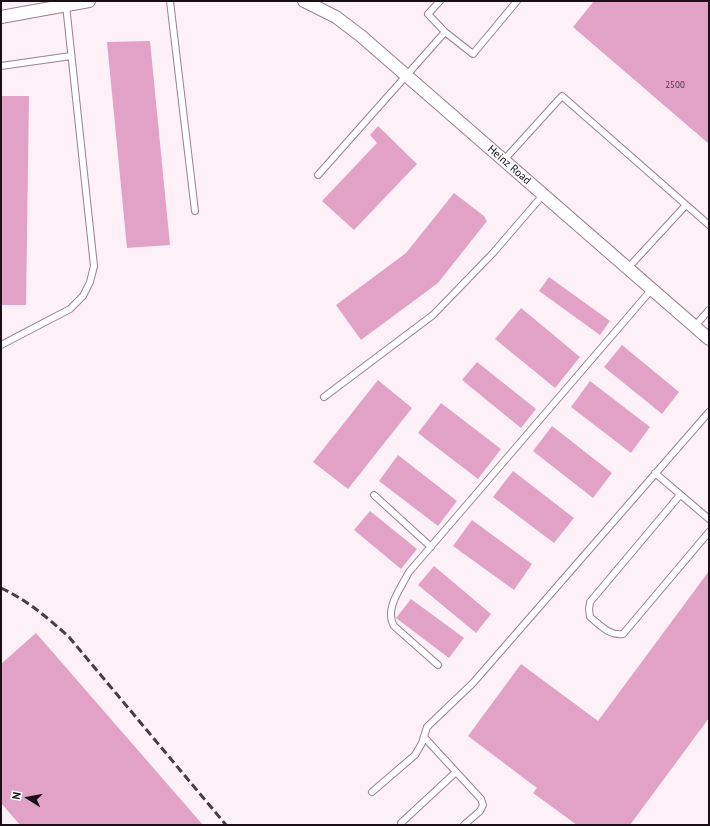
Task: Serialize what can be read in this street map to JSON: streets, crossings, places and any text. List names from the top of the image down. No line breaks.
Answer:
{"streets":{"street":["Heinz Road"]},"house_numbers":["2500"],"north":"left"}
